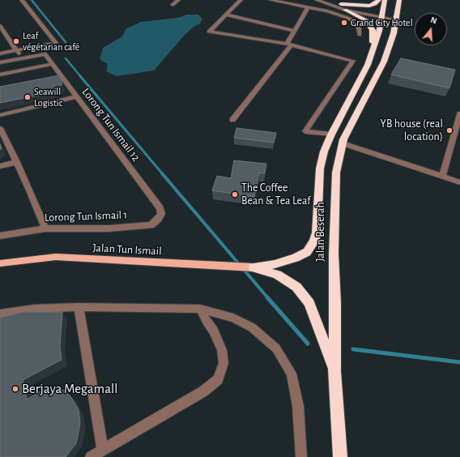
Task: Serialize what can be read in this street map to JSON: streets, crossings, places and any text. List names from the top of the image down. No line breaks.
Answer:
{"streets":{"highway":["Jalan Beserah"],"main road":["Jalan Tun Ismail"],"street":["Lorong Tun Ismail 12","Lorong Tun Ismail 1"]},"crossings":[["Lorong Tun Ismail 12","Lorong Tun Ismail 1"],["Jalan Beserah","Jalan Tun Ismail"]],"places":["Grand City Hotel","Leaf végétarian café","Seawill Logistic","YB house (real location)","The Coffee Bean & Tea Leaf","Berjaya Megamall"],"north":"top"}
